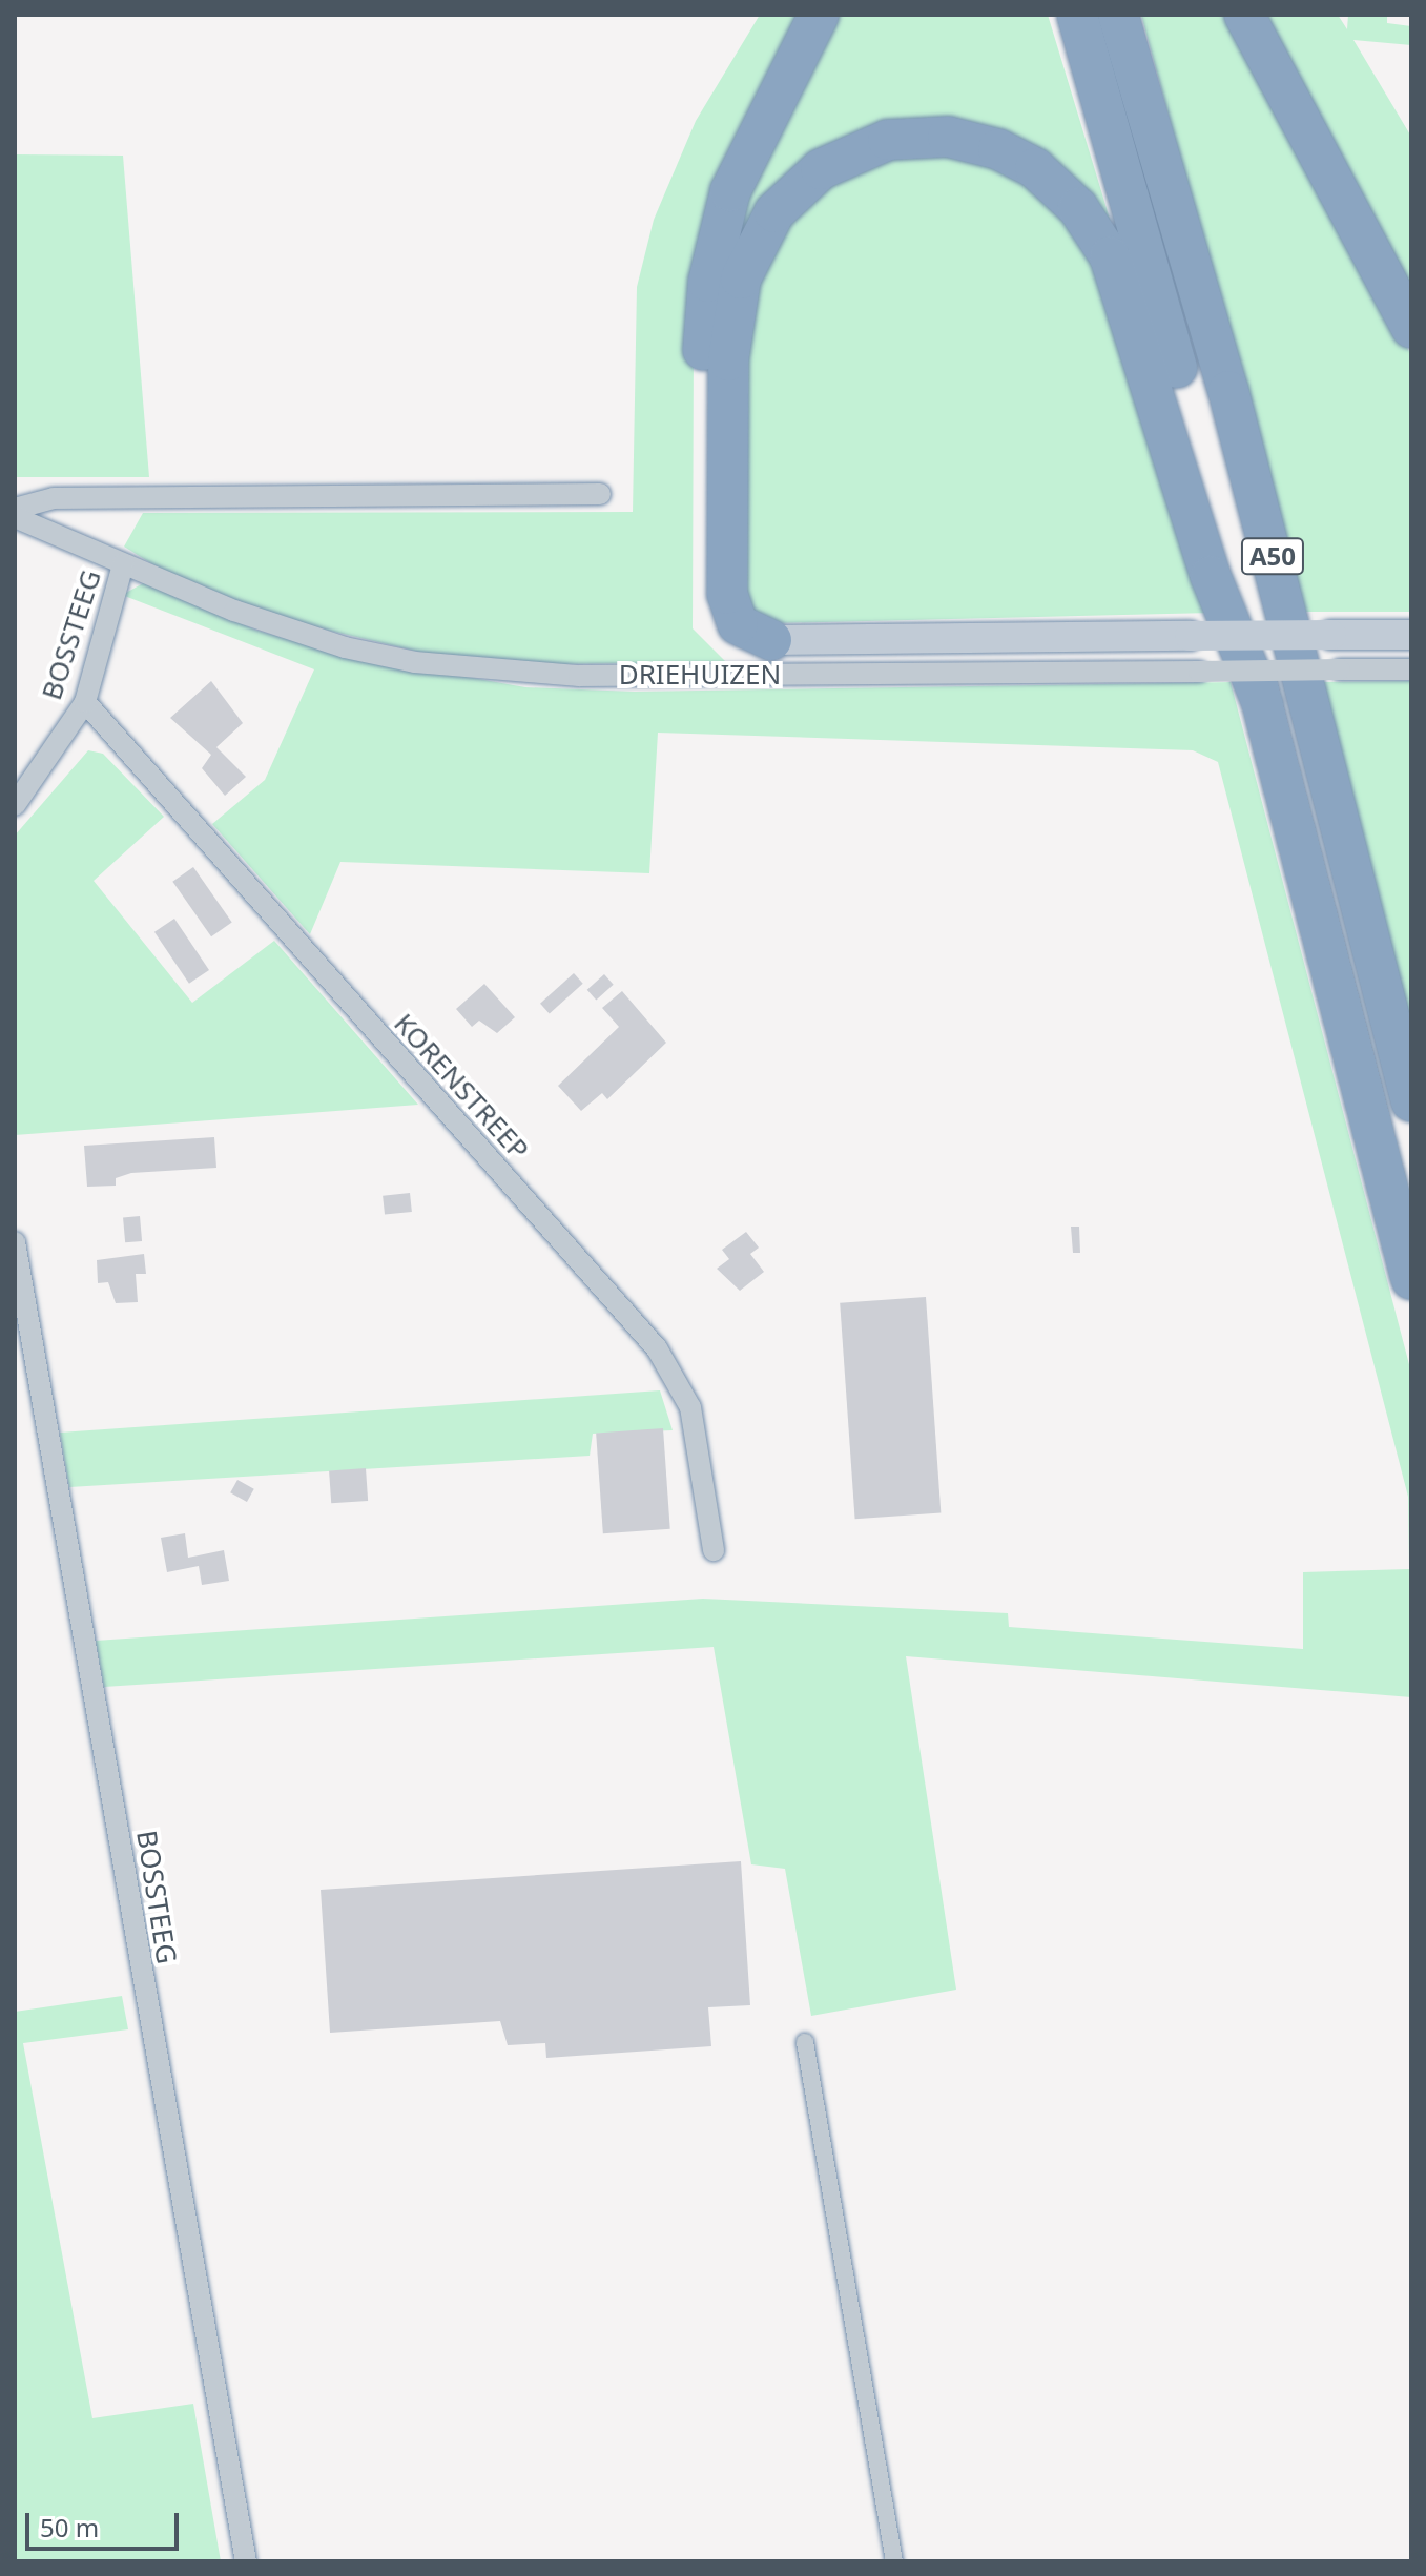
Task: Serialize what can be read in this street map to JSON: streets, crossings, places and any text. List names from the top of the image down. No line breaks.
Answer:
{"streets":{"highway":["A50"],"main road":["DRIEHUIZEN"],"street":["BOSSTEEG","KORENSTREEP"]},"crossings":[["A50","DRIEHUIZEN"],["BOSSTEEG","DRIEHUIZEN"],["BOSSTEEG","KORENSTREEP"]],"scale_bar":"50 m"}
